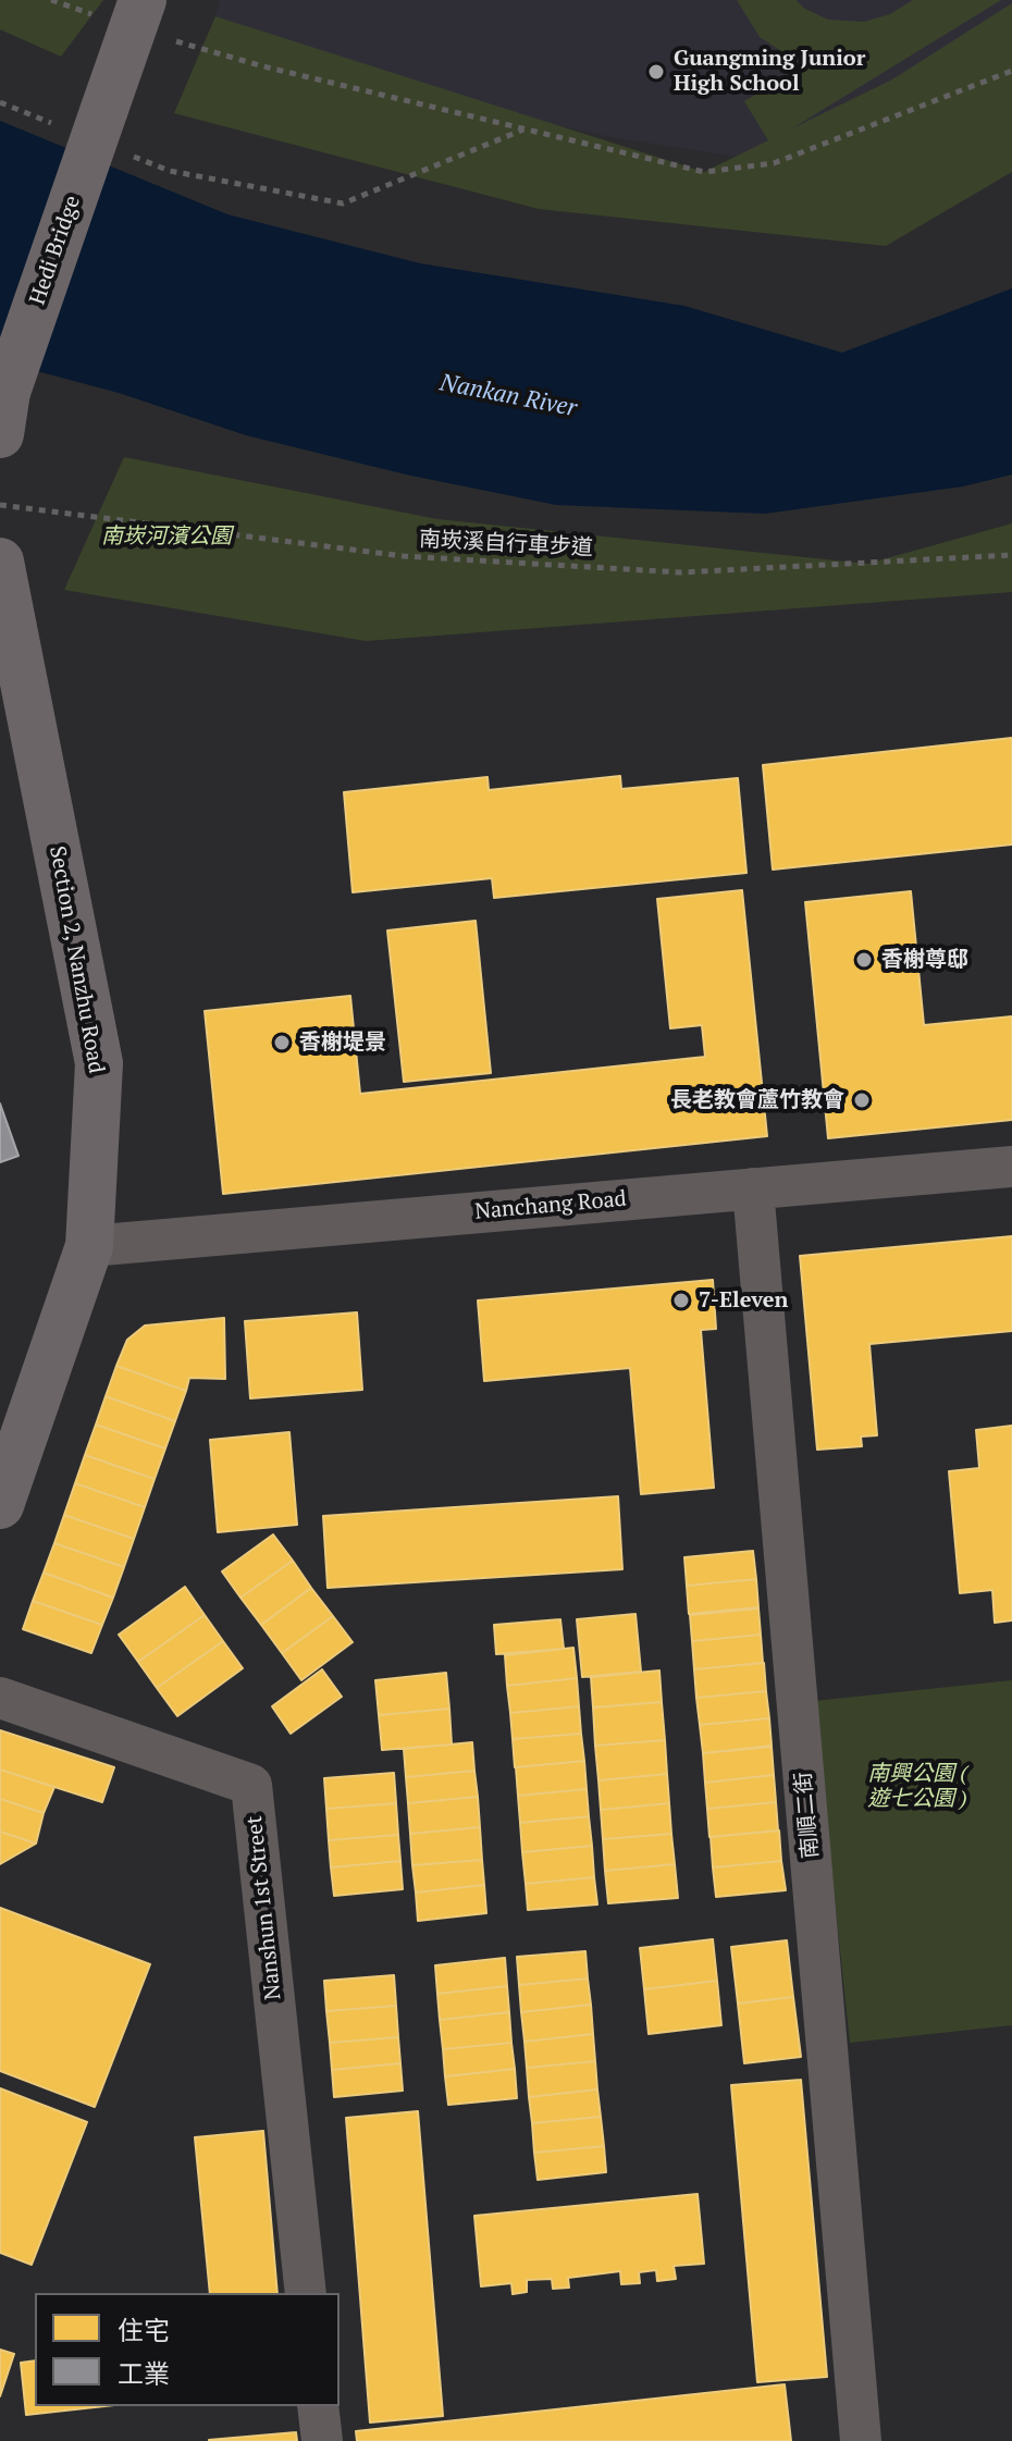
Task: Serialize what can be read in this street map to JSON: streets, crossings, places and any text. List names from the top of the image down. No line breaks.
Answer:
{"streets":{"street":["Hedi Bridge","Section 2, Nanzhu Road","Nanchang Road","南順二街","Nanshun 1st Street"],"path":["南崁溪自行車步道"]},"crossings":[["Section 2, Nanzhu Road","Nanchang Road"],["Nanchang Road","南順二街"]],"water":["Nankan River"],"parks":["南崁河濱公園","南興公園 ( 遊七公園 )"],"places":["Guangming Junior High School","香榭尊邸","香榭堤景","長老教會蘆竹教會","7-Eleven"],"legend":["住宅","工業"]}
